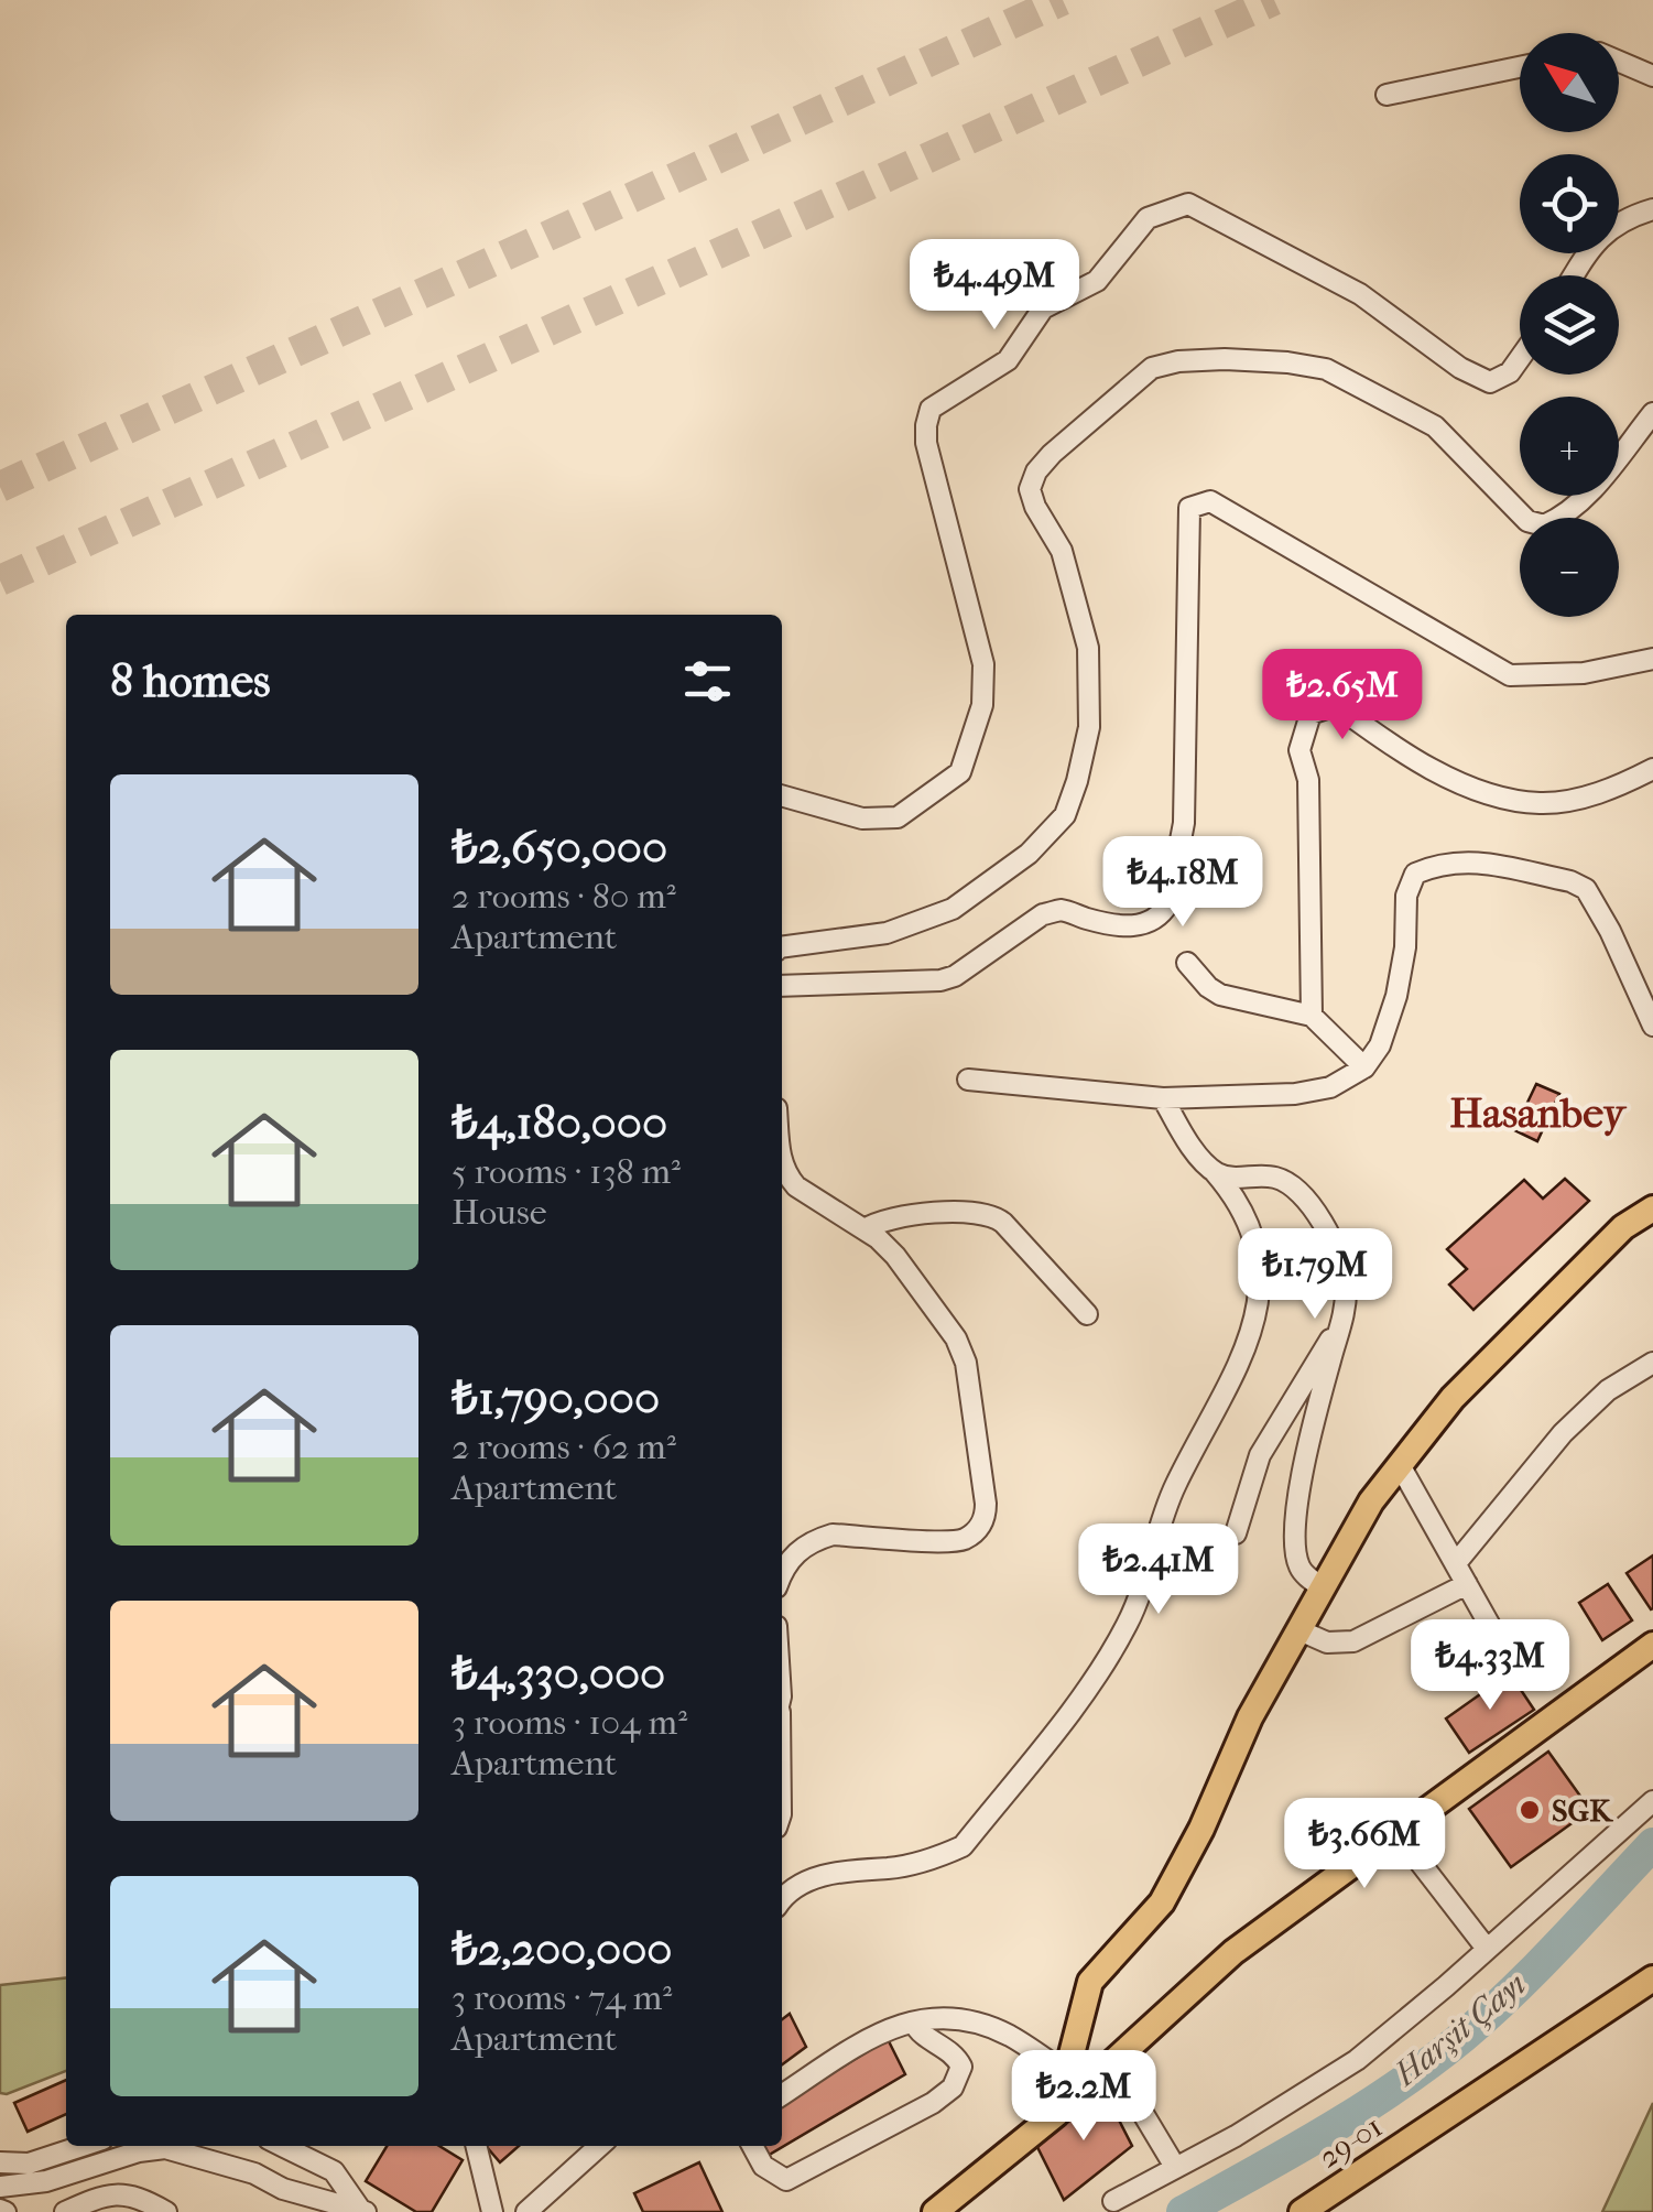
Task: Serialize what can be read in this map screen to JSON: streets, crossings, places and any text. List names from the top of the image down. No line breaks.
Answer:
{"streets":{"main road":["29-01"]},"districts":["Hasanbey"],"water":["Harşit Çayı"],"places":["SGK"],"north":"top left","page":{"map_buttons":["+","−"],"price":["₺4.49M","₺2.65M","₺4.18M","₺1.79M","₺2.41M","₺4.33M","₺3.66M","₺2.2M"],"heading":"8 homes","list":[{"name":"₺2,650,000","note":"2 rooms · 80 m² · Apartment"},{"name":"₺4,180,000","note":"5 rooms · 138 m² · House"},{"name":"₺1,790,000","note":"2 rooms · 62 m² · Apartment"},{"name":"₺4,330,000","note":"3 rooms · 104 m² · Apartment"},{"name":"₺2,200,000","note":"3 rooms · 74 m² · Apartment"}]}}
